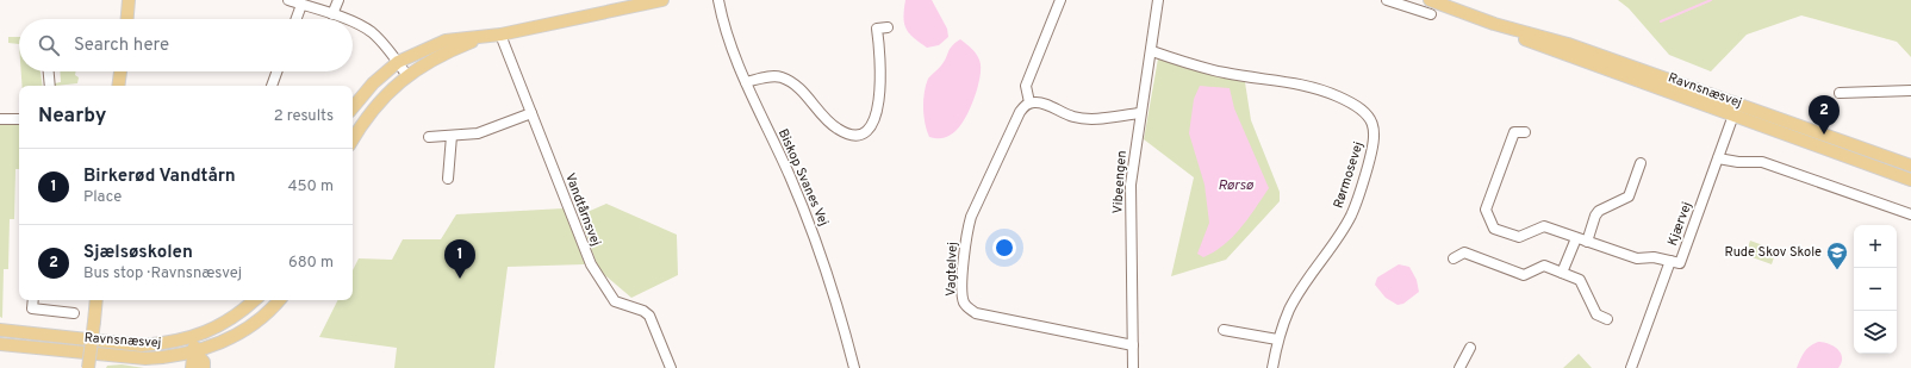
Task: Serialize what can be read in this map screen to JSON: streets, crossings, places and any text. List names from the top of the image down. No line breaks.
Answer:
{"streets":{"main road":["Ravnsnæsvej"],"street":["Rørmosevej","Biskop Svanes Vej","Vibeengen","Vandtårnsvej","Kjærvej","Vagtelvej"]},"crossings":[["Ravnsnæsvej","Kjærvej"],["Rørmosevej","Vibeengen"],["Vibeengen","Vagtelvej"]],"water":["Rørsø"],"places":{"school or university":["Rude Skov Skole"]},"page":{"search":"Search here","heading":["Nearby","2 results"],"pins":["2","1"],"list":[{"mark":"1","name":"Birkerød Vandtårn","note":"Place","value":"450 m"},{"mark":"2","name":"Sjælsøskolen","note":"Bus stop · Ravnsnæsvej","value":"680 m"}],"map_buttons":["+","−"]}}
